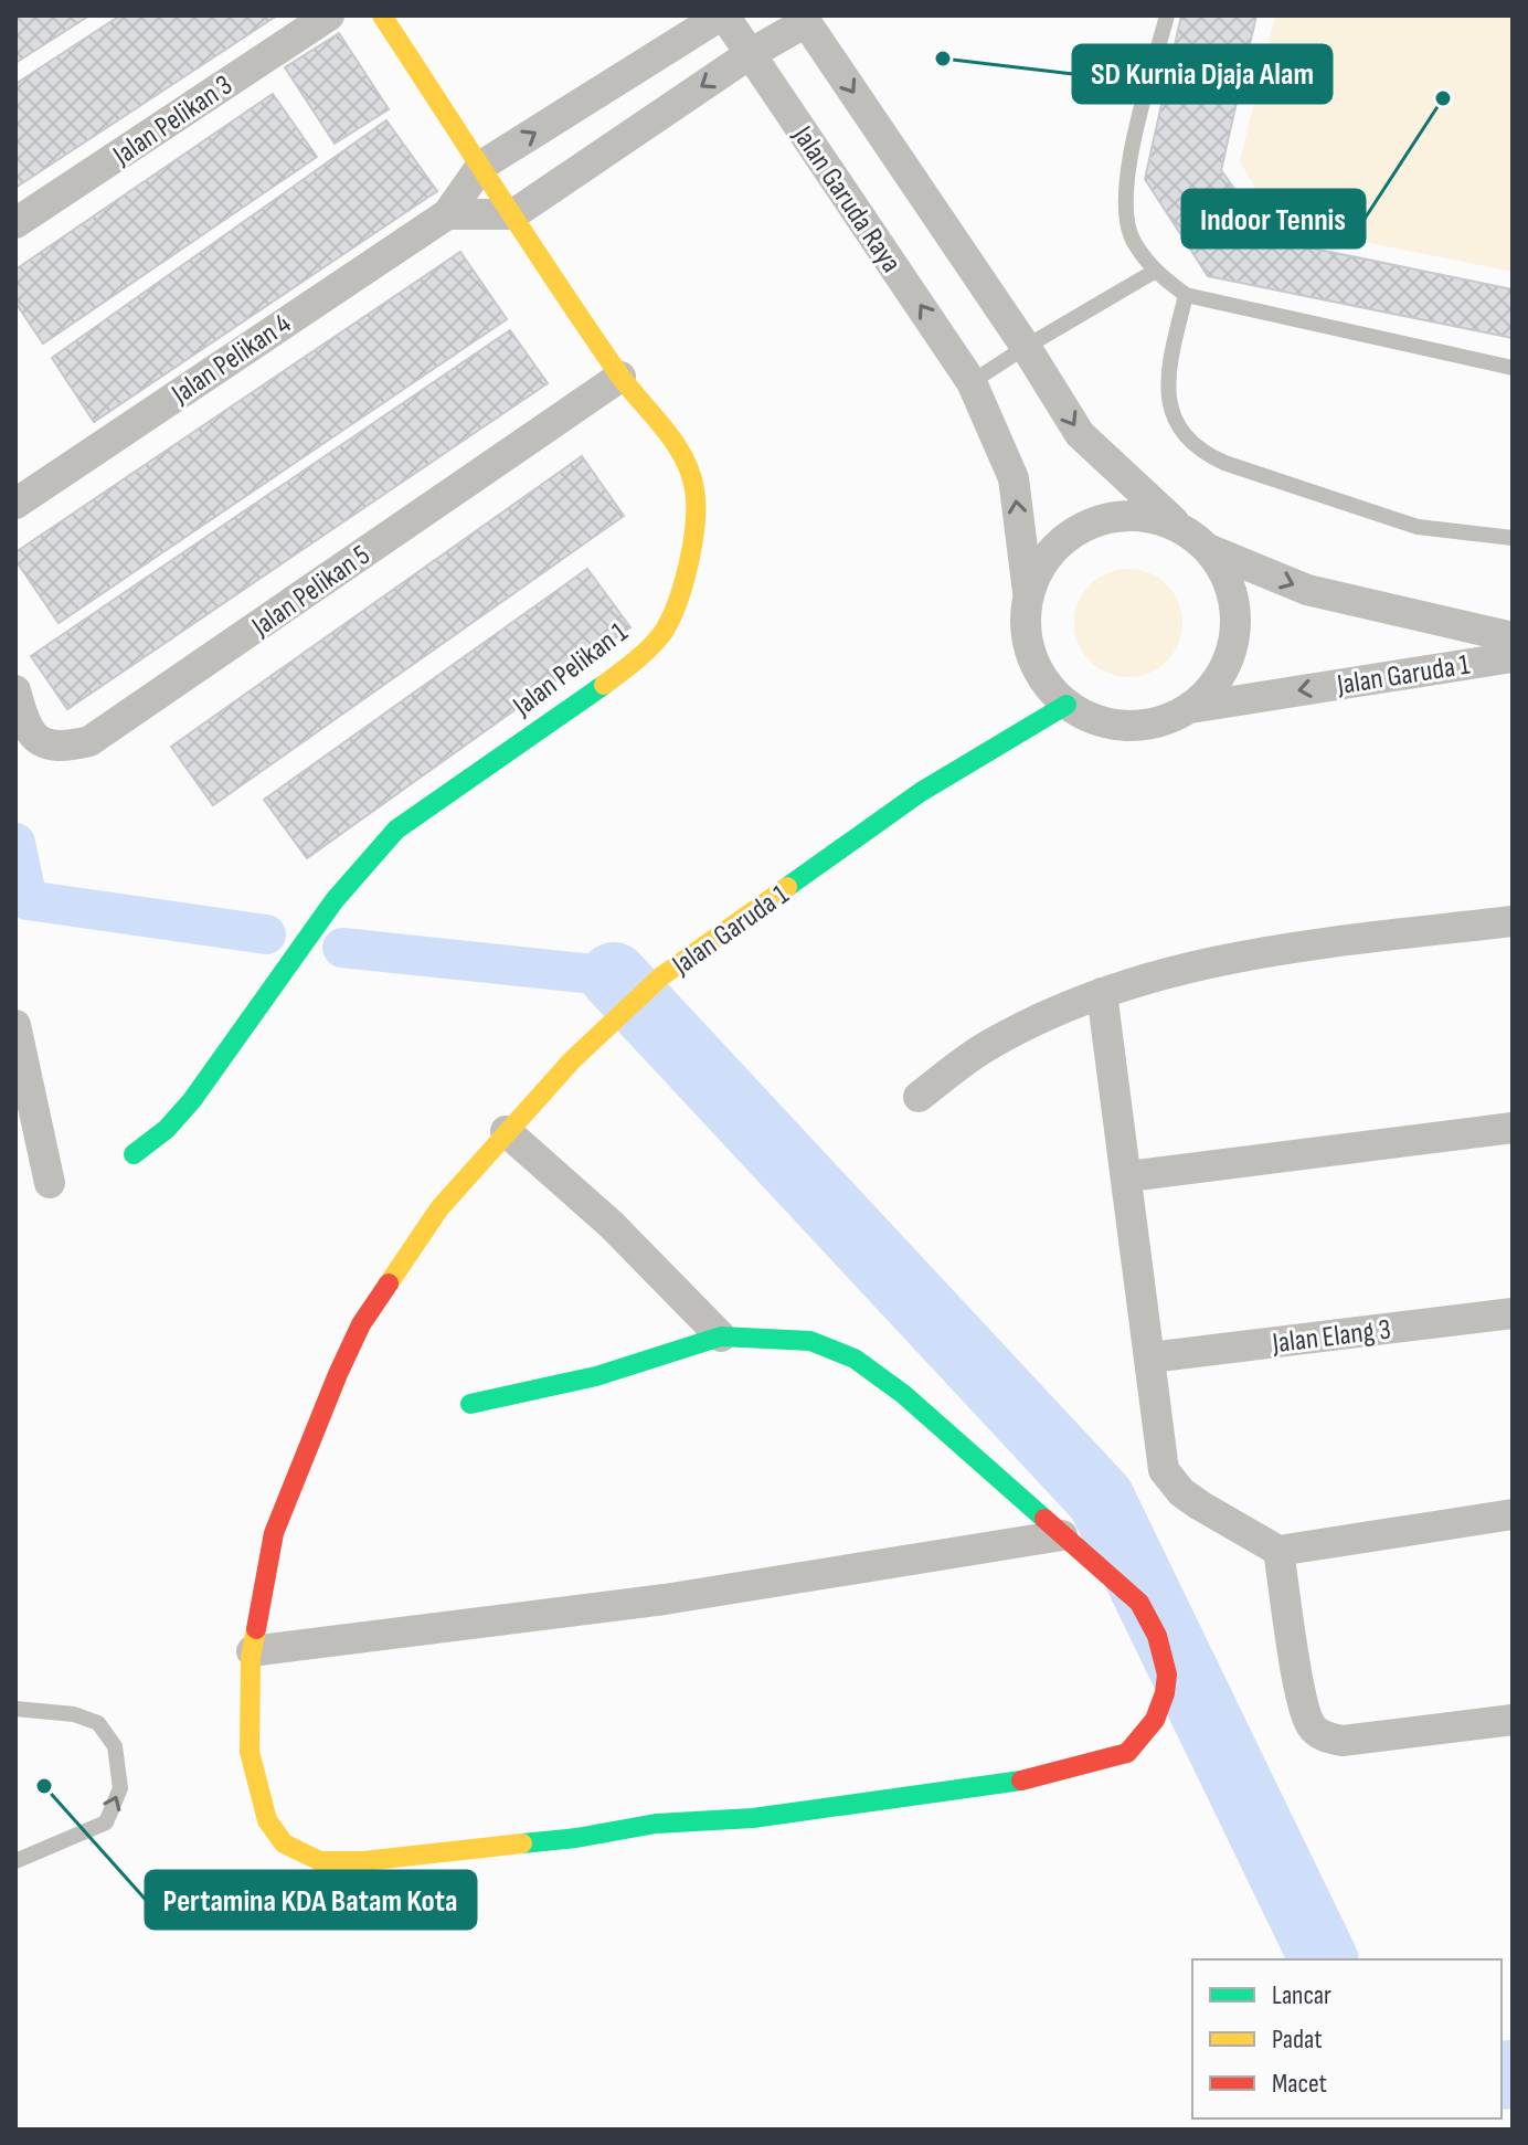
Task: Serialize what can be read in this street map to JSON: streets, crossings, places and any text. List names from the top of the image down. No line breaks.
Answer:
{"streets":{"street":["Jalan Pelikan 3","Jalan Garuda Raya","Jalan Pelikan 4","Jalan Pelikan 5","Jalan Pelikan 1","Jalan Garuda 1","Jalan Elang 3"]},"crossings":[["Jalan Pelikan 5","Jalan Pelikan 1"]],"places":["SD Kurnia Djaja Alam","Indoor Tennis","Pertamina KDA Batam Kota"],"legend":["Lancar","Padat","Macet"]}
